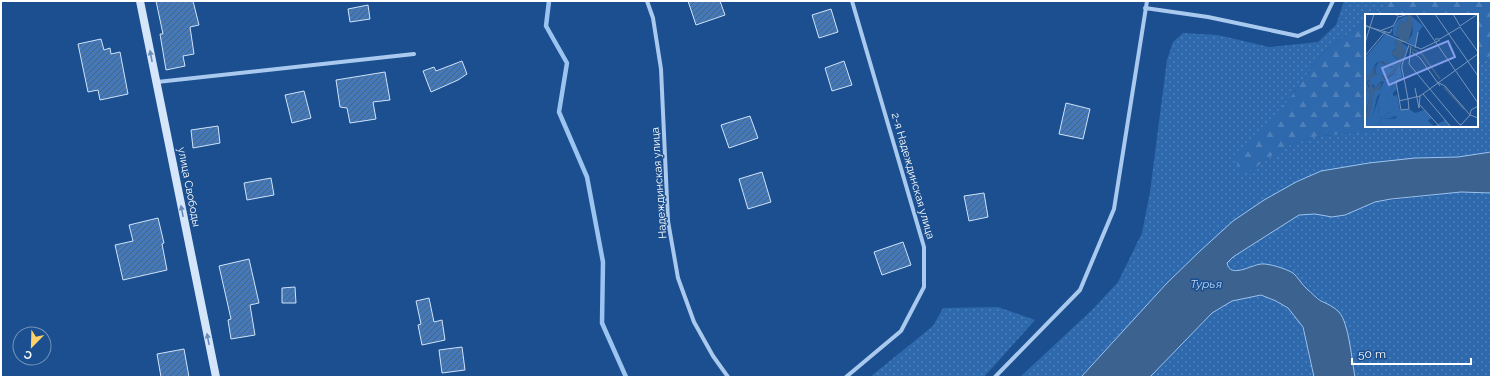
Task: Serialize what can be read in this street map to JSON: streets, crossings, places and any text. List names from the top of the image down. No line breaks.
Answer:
{"streets":{"main road":["улица Свободы"],"street":["2-я Надеждинская улица","Надеждинская улица"]},"one_way":["улица Свободы"],"water":["Турья"],"scale_bar":"50 m","north":"bottom left"}
